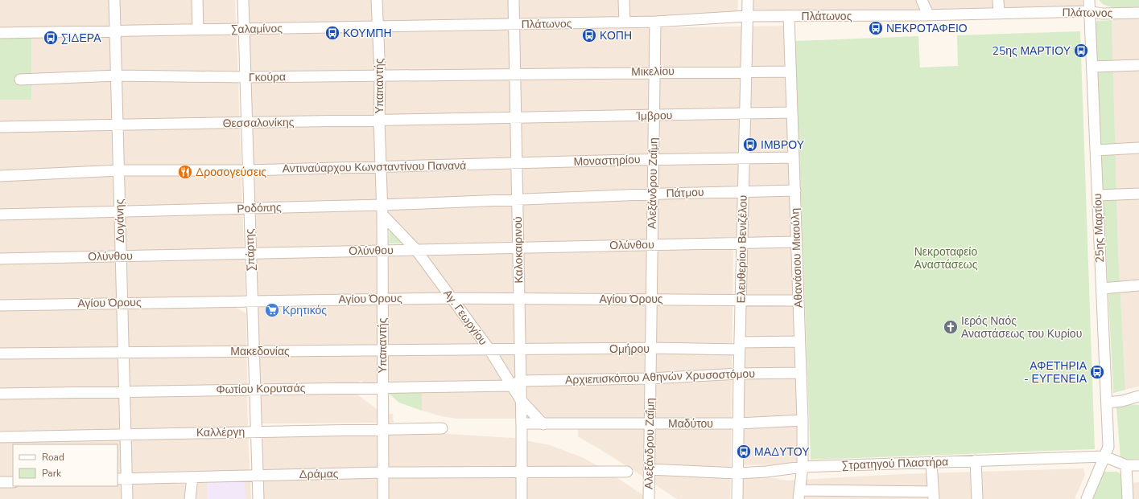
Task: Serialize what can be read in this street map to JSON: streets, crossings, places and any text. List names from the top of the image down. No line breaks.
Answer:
{"streets":{"street":["Πλάτωνος","Σαλαμίνος","Μικελίου","Γκούρα","Υπαπαντής","Ίμβρου","Θεσσαλονίκης","Μοναστηρίου","Αντιναύαρχου Κωνσταντίνου Πανανά","Αλεξάνδρου Ζαΐμη","Πάτμου","Ροδόπης","Δογάνης","25ης Μαρτίου","Ολύνθου","Ελευθερίου Βενιζέλου","Σπάρτης","Καλοκαιρινού","Αθανάσιου Μιαούλη","Αγίου Όρους","Αγ. Γεωργίου","Ομήρου","Μακεδονίας","Αρχιεπισκόπου Αθηνών Χρυσοστόμου","Φωτίου Κορυτσάς","Μαδύτου","Καλλέργη","Στρατηγού Πλαστήρα","Δράμας"]},"crossings":[["Πλάτωνος","Σαλαμίνος"],["Πλάτωνος","Αλεξάνδρου Ζαΐμη"],["Πλάτωνος","25ης Μαρτίου"],["Πλάτωνος","Ελευθερίου Βενιζέλου"],["Πλάτωνος","Καλοκαιρινού"],["Πλάτωνος","Αθανάσιου Μιαούλη"],["Σαλαμίνος","Υπαπαντής"],["Σαλαμίνος","Δογάνης"],["Σαλαμίνος","Σπάρτης"],["Σαλαμίνος","Καλοκαιρινού"],["Μικελίου","Γκούρα"],["Μικελίου","Αλεξάνδρου Ζαΐμη"],["Μικελίου","Ελευθερίου Βενιζέλου"],["Μικελίου","Καλοκαιρινού"],["Μικελίου","Αθανάσιου Μιαούλη"],["Γκούρα","Υπαπαντής"],["Γκούρα","Δογάνης"],["Γκούρα","Σπάρτης"],["Γκούρα","Καλοκαιρινού"],["Υπαπαντής","Θεσσαλονίκης"],["Υπαπαντής","Αντιναύαρχου Κωνσταντίνου Πανανά"],["Υπαπαντής","Ροδόπης"],["Υπαπαντής","Ολύνθου"],["Υπαπαντής","Αγίου Όρους"],["Υπαπαντής","Αγ. Γεωργίου"],["Υπαπαντής","Μακεδονίας"],["Υπαπαντής","Φωτίου Κορυτσάς"],["Υπαπαντής","Καλλέργη"],["Υπαπαντής","Δράμας"],["Ίμβρου","Θεσσαλονίκης"],["Ίμβρου","Αλεξάνδρου Ζαΐμη"],["Ίμβρου","Ελευθερίου Βενιζέλου"],["Ίμβρου","Καλοκαιρινού"],["Ίμβρου","Αθανάσιου Μιαούλη"],["Θεσσαλονίκης","Δογάνης"],["Θεσσαλονίκης","Σπάρτης"],["Θεσσαλονίκης","Καλοκαιρινού"],["Μοναστηρίου","Αντιναύαρχου Κωνσταντίνου Πανανά"],["Μοναστηρίου","Αλεξάνδρου Ζαΐμη"],["Μοναστηρίου","Ελευθερίου Βενιζέλου"],["Μοναστηρίου","Καλοκαιρινού"],["Μοναστηρίου","Αθανάσιου Μιαούλη"],["Αντιναύαρχου Κωνσταντίνου Πανανά","Δογάνης"],["Αντιναύαρχου Κωνσταντίνου Πανανά","Σπάρτης"],["Αντιναύαρχου Κωνσταντίνου Πανανά","Καλοκαιρινού"],["Αλεξάνδρου Ζαΐμη","Πάτμου"],["Αλεξάνδρου Ζαΐμη","Ολύνθου"],["Αλεξάνδρου Ζαΐμη","Αγίου Όρους"],["Αλεξάνδρου Ζαΐμη","Ομήρου"],["Αλεξάνδρου Ζαΐμη","Αρχιεπισκόπου Αθηνών Χρυσοστόμου"],["Αλεξάνδρου Ζαΐμη","Μαδύτου"],["Αλεξάνδρου Ζαΐμη","Στρατηγού Πλαστήρα"],["Πάτμου","Ροδόπης"],["Πάτμου","Ελευθερίου Βενιζέλου"],["Πάτμου","Καλοκαιρινού"],["Πάτμου","Αθανάσιου Μιαούλη"],["Ροδόπης","Δογάνης"],["Ροδόπης","Σπάρτης"],["Ροδόπης","Καλοκαιρινού"],["Ροδόπης","Αγ. Γεωργίου"],["Δογάνης","Ολύνθου"],["Δογάνης","Αγίου Όρους"],["Δογάνης","Μακεδονίας"],["Δογάνης","Φωτίου Κορυτσάς"],["Δογάνης","Καλλέργη"],["Δογάνης","Δράμας"],["25ης Μαρτίου","Στρατηγού Πλαστήρα"],["Ολύνθου","Ελευθερίου Βενιζέλου"],["Ολύνθου","Σπάρτης"],["Ολύνθου","Καλοκαιρινού"],["Ολύνθου","Αθανάσιου Μιαούλη"],["Ολύνθου","Αγ. Γεωργίου"],["Ελευθερίου Βενιζέλου","Αγίου Όρους"],["Ελευθερίου Βενιζέλου","Ομήρου"],["Ελευθερίου Βενιζέλου","Αρχιεπισκόπου Αθηνών Χρυσοστόμου"],["Ελευθερίου Βενιζέλου","Μαδύτου"],["Ελευθερίου Βενιζέλου","Στρατηγού Πλαστήρα"],["Σπάρτης","Αγίου Όρους"],["Σπάρτης","Μακεδονίας"],["Σπάρτης","Φωτίου Κορυτσάς"],["Σπάρτης","Καλλέργη"],["Σπάρτης","Δράμας"],["Καλοκαιρινού","Αγίου Όρους"],["Καλοκαιρινού","Αγ. Γεωργίου"],["Καλοκαιρινού","Ομήρου"],["Καλοκαιρινού","Μακεδονίας"],["Καλοκαιρινού","Αρχιεπισκόπου Αθηνών Χρυσοστόμου"],["Καλοκαιρινού","Φωτίου Κορυτσάς"],["Αθανάσιου Μιαούλη","Αγίου Όρους"],["Αθανάσιου Μιαούλη","Ομήρου"],["Αθανάσιου Μιαούλη","Αρχιεπισκόπου Αθηνών Χρυσοστόμου"],["Αθανάσιου Μιαούλη","Μαδύτου"],["Αθανάσιου Μιαούλη","Στρατηγού Πλαστήρα"],["Αγίου Όρους","Αγ. Γεωργίου"],["Αγ. Γεωργίου","Μακεδονίας"],["Αγ. Γεωργίου","Αρχιεπισκόπου Αθηνών Χρυσοστόμου"],["Αγ. Γεωργίου","Φωτίου Κορυτσάς"],["Αγ. Γεωργίου","Μαδύτου"],["Ομήρου","Μακεδονίας"],["Αρχιεπισκόπου Αθηνών Χρυσοστόμου","Φωτίου Κορυτσάς"]],"parks":["Νεκροταφείο Αναστάσεως"],"places":{"bus stop":["ΝΕΚΡΟΤΑΦΕΙΟ","ΚΟΥΜΠΗ","ΚΟΠΗ","ΣΙΔΕΡΑ","25ης ΜΑΡΤΙΟΥ","ΙΜΒΡΟΥ","ΑΦΕΤΗΡΙΑ - ΕΥΓΕΝΕΙΑ","ΜΑΔΥΤΟΥ"],"restaurant":["Δροσογεύσεις"],"supermarket":["Κρητικός"],"church":["Ιερός Ναός Αναστάσεως του Κυρίου"]},"legend":["Road","Park"]}
